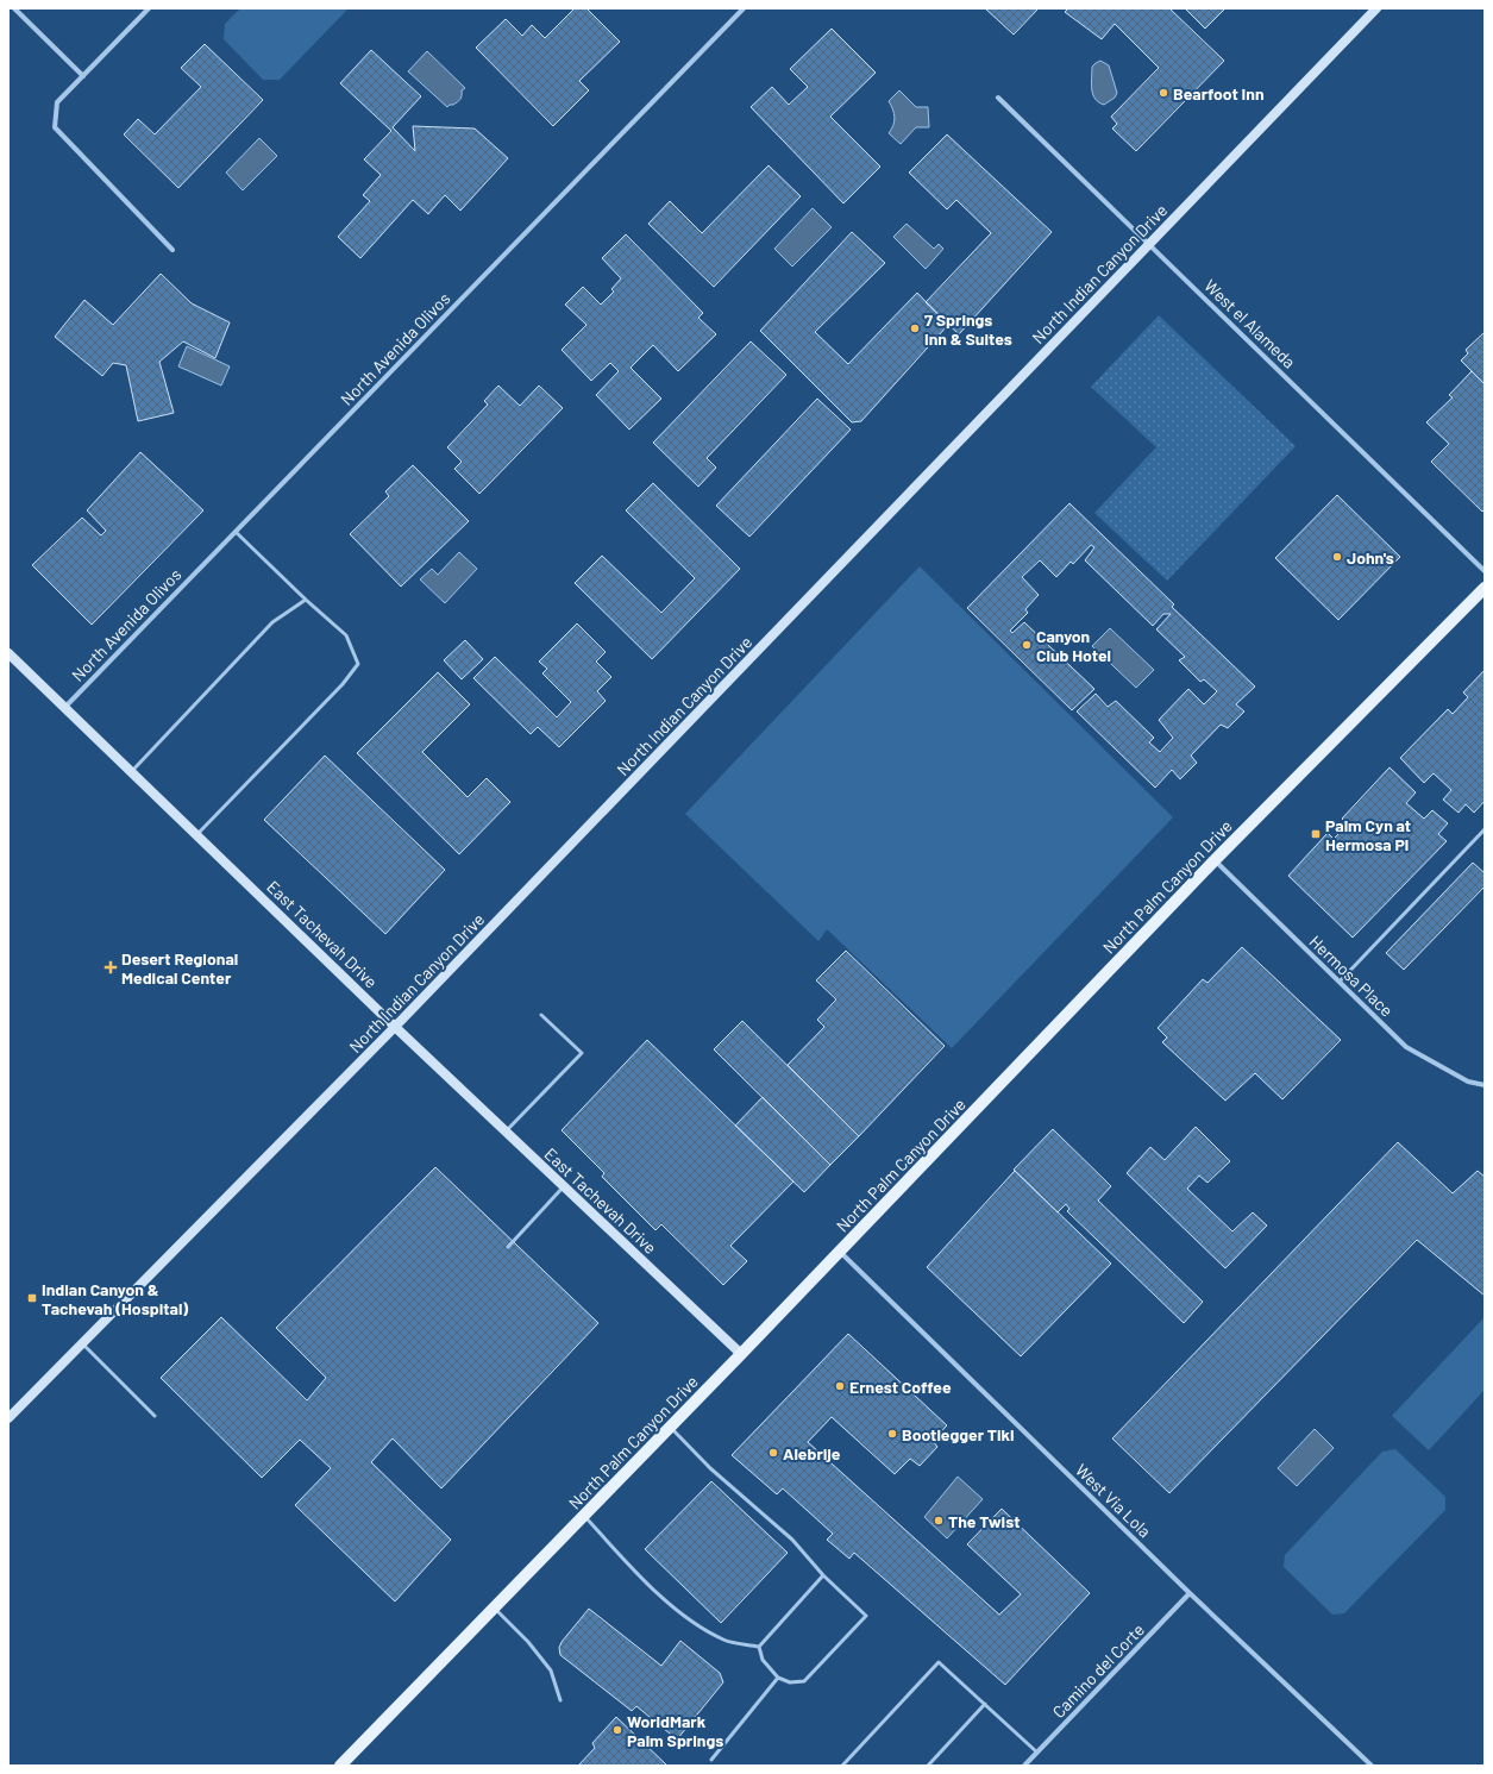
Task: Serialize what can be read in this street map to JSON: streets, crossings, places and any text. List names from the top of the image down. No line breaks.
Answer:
{"streets":{"main road":["North Indian Canyon Drive","North Palm Canyon Drive","East Tachevah Drive"],"street":["West el Alameda","North Avenida Olivos","Hermosa Place","West Via Lola","Camino del Corte"]},"crossings":[["North Indian Canyon Drive","West el Alameda"],["North Indian Canyon Drive","East Tachevah Drive"],["North Avenida Olivos","East Tachevah Drive"],["North Palm Canyon Drive","East Tachevah Drive"],["North Palm Canyon Drive","Hermosa Place"],["North Palm Canyon Drive","West Via Lola"],["West Via Lola","Camino del Corte"]],"places":{"other":["Bearfoot Inn","7 Springs Inn & Suites","John's","Canyon Club Hotel","Ernest Coffee","Bootlegger Tiki","Alebrije","The Twist","WorldMark Palm Springs"],"transit":["Palm Cyn at Hermosa Pl","Indian Canyon & Tachevah (Hospital)"],"health":["Desert Regional Medical Center"]}}
